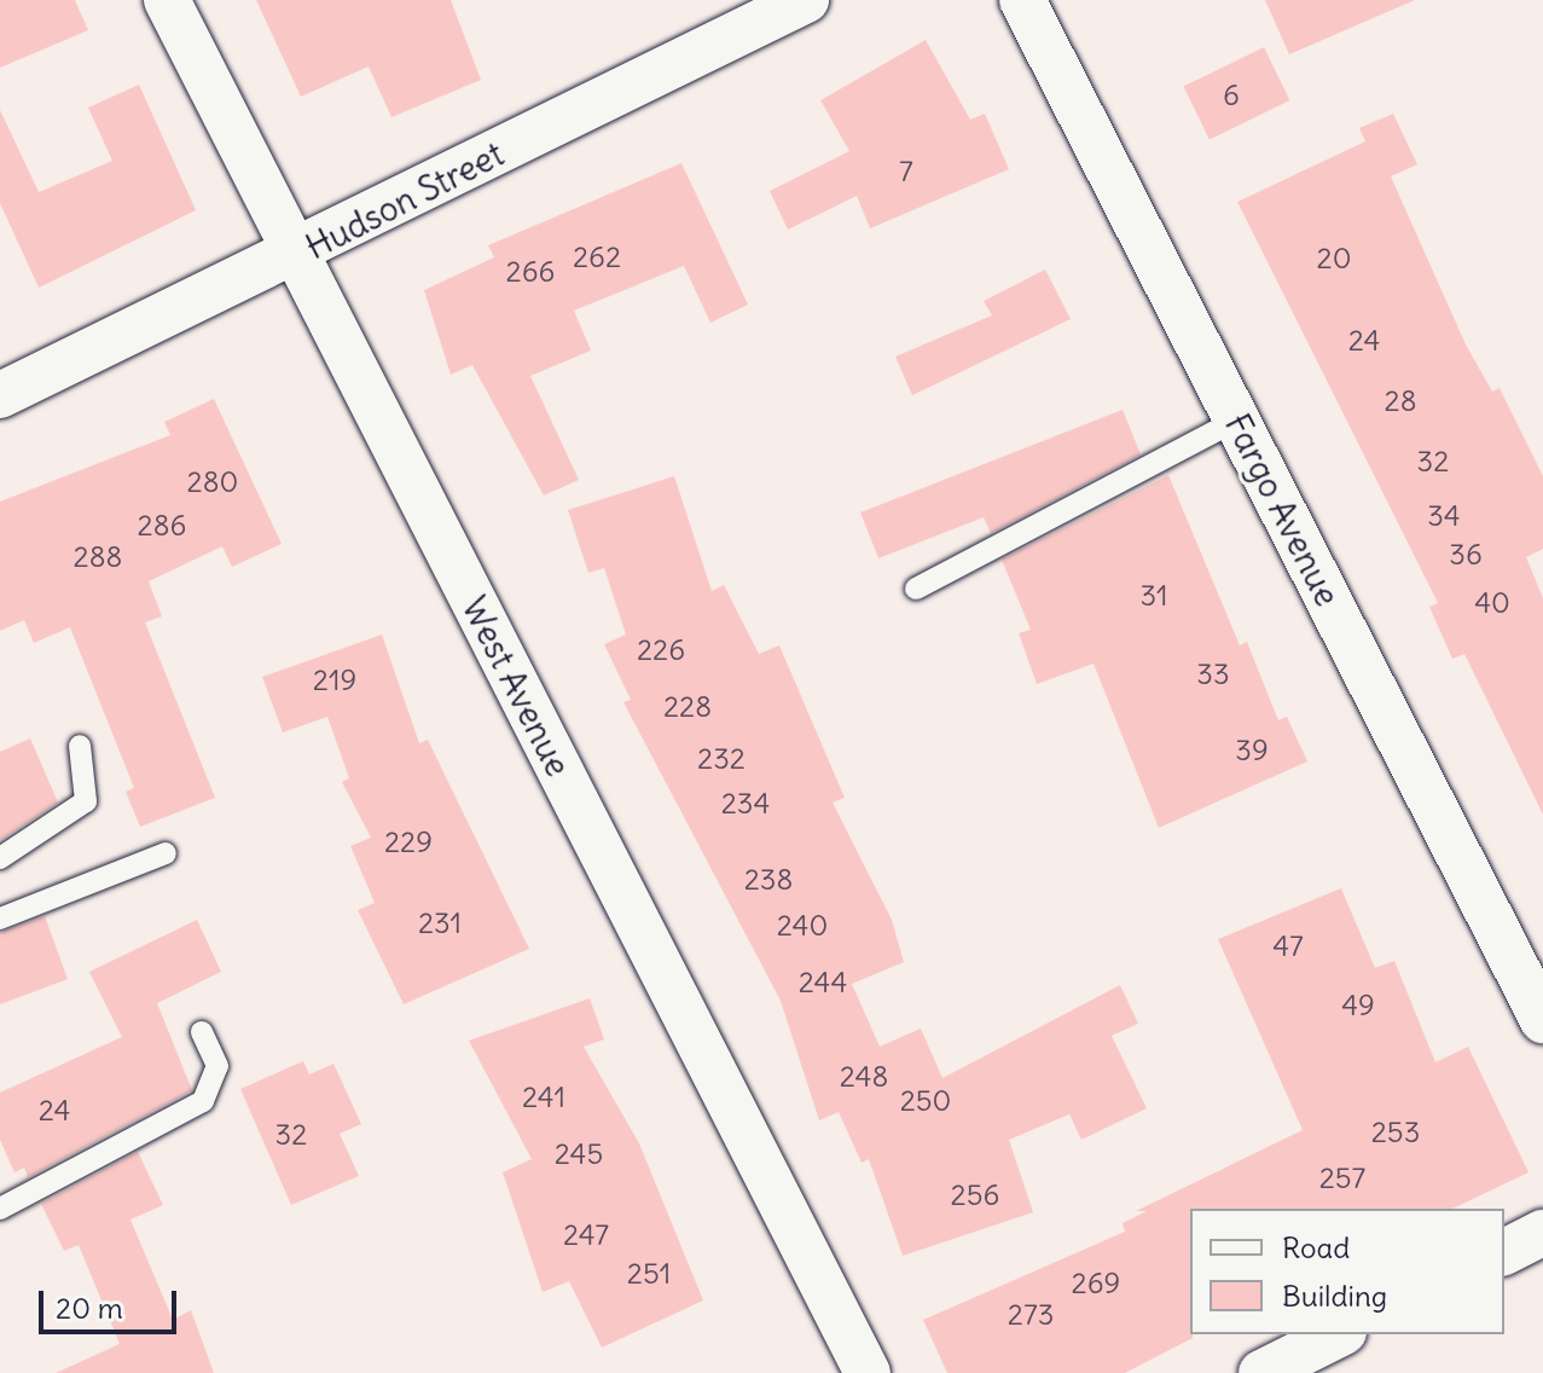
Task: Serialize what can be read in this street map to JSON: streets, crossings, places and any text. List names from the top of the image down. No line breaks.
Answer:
{"streets":{"street":["Hudson Street","Fargo Avenue","West Avenue"]},"crossings":[["Hudson Street","West Avenue"]],"house_numbers":["6","7","262","20","266","24","28","32","280","34","286","36","288","31","40","226","33","219","228","39","232","234","229","238","231","240","47","244","49","248","241","250","24","253","32","245","257","256","247","251","269","273"],"legend":["Road","Building"],"scale_bar":"20 m"}
